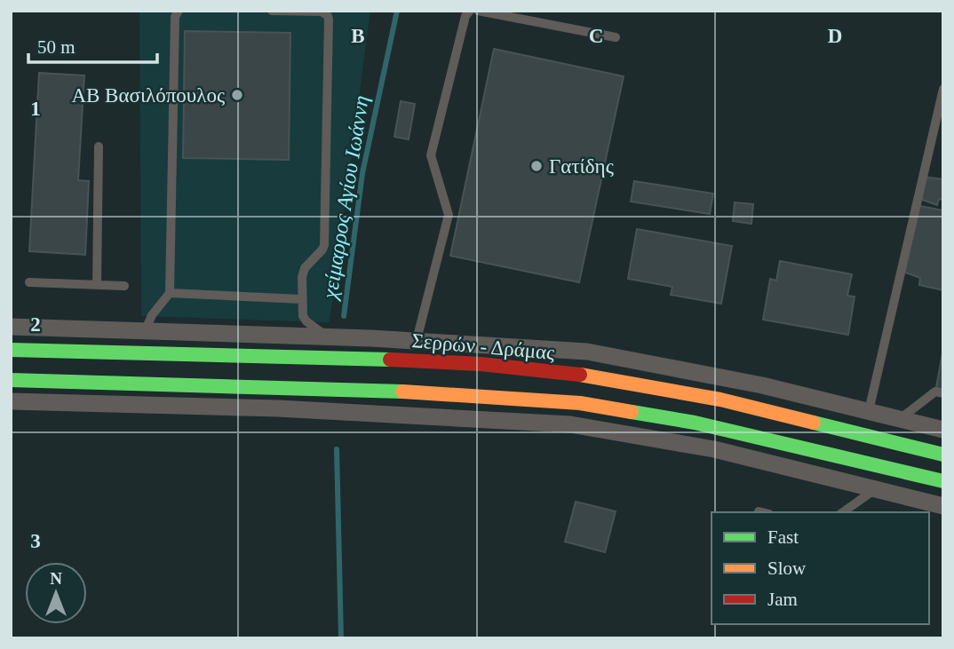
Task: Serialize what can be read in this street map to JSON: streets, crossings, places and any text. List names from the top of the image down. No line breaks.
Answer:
{"streets":{"main road":["Σερρών - Δράμας"]},"water":["χείμαρρος Αγίου Ιωάννη"],"places":["ΑΒ Βασιλόπουλος","Γατίδης"],"legend":["Fast","Slow","Jam"],"scale_bar":"50 m","north":"top","grid":{"columns":["B","C","D"],"rows":["1","2","3"]}}
